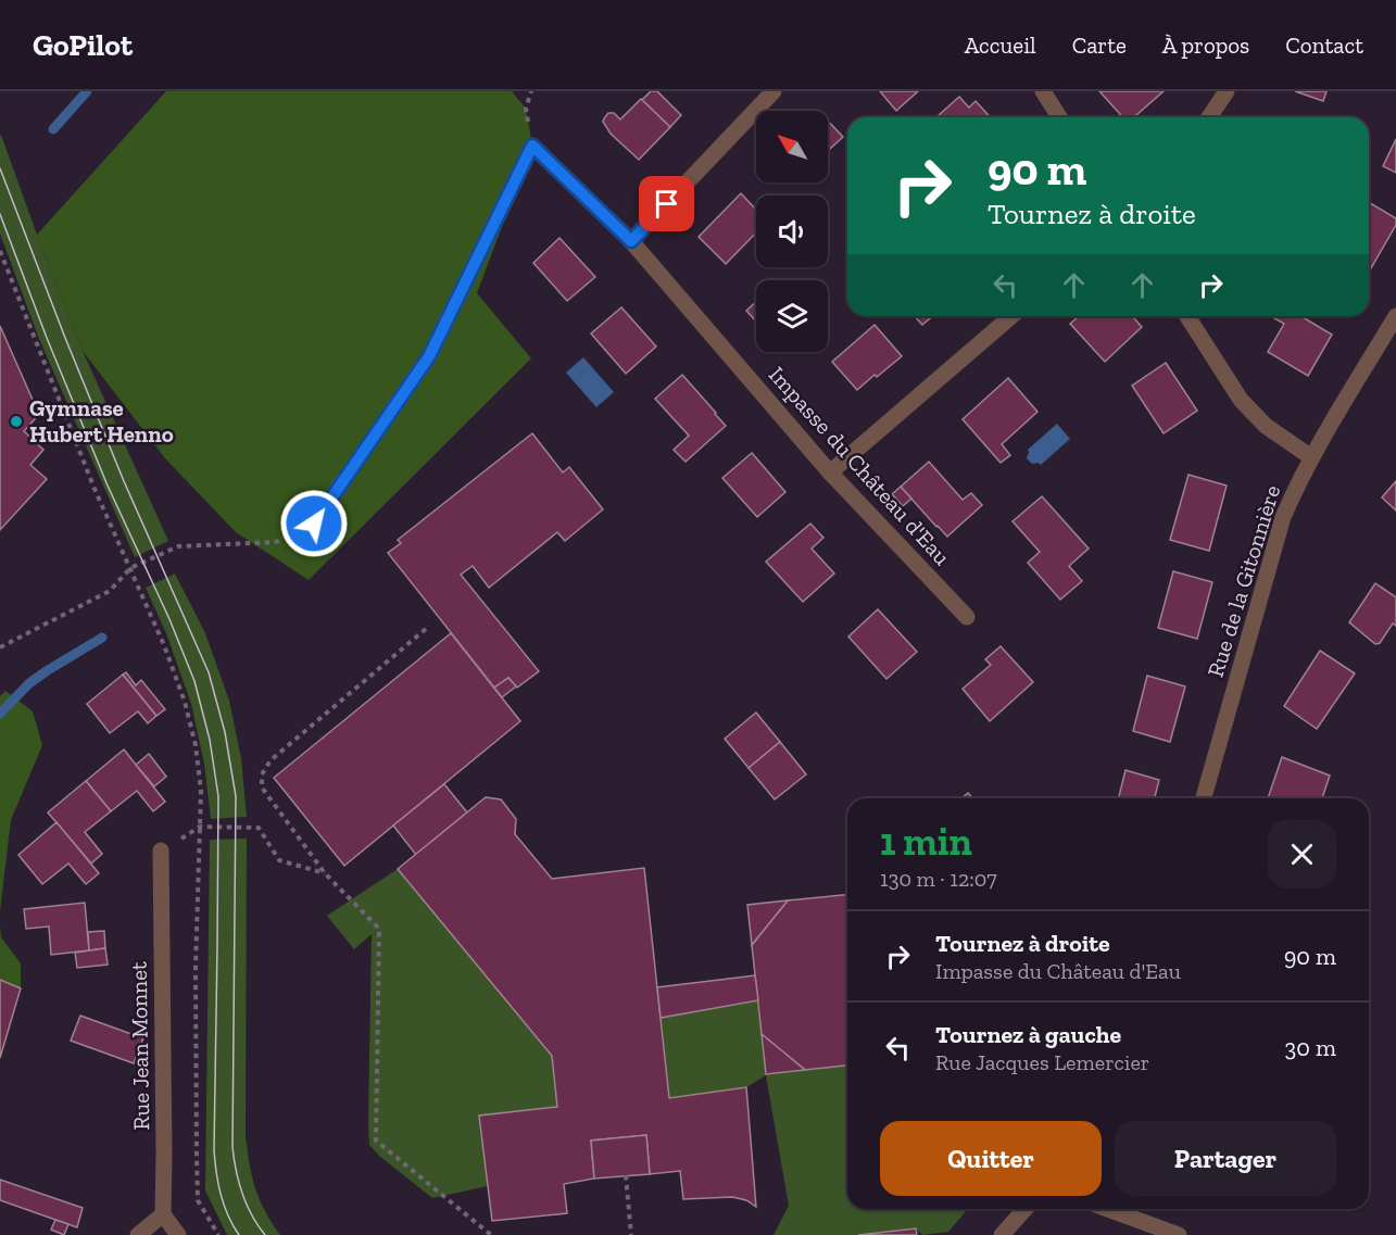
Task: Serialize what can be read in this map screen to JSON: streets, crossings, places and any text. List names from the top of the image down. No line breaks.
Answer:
{"streets":{"street":["Impasse du Château d'Eau","Rue de la Gitonnière","Rue Jean Monnet"]},"places":["Gymnase Hubert Henno"],"north":"top left","page":{"header":"GoPilot","nav":["Accueil","Carte","À propos","Contact"],"turn":["90 m","Tournez à droite"],"heading":["1 min","130 m · 12:07"],"list":[{"name":"Tournez à droite","note":"Impasse du Château d'Eau","value":"90 m"},{"name":"Tournez à gauche","note":"Rue Jacques Lemercier","value":"30 m"}],"buttons":["Quitter","Partager"]}}
